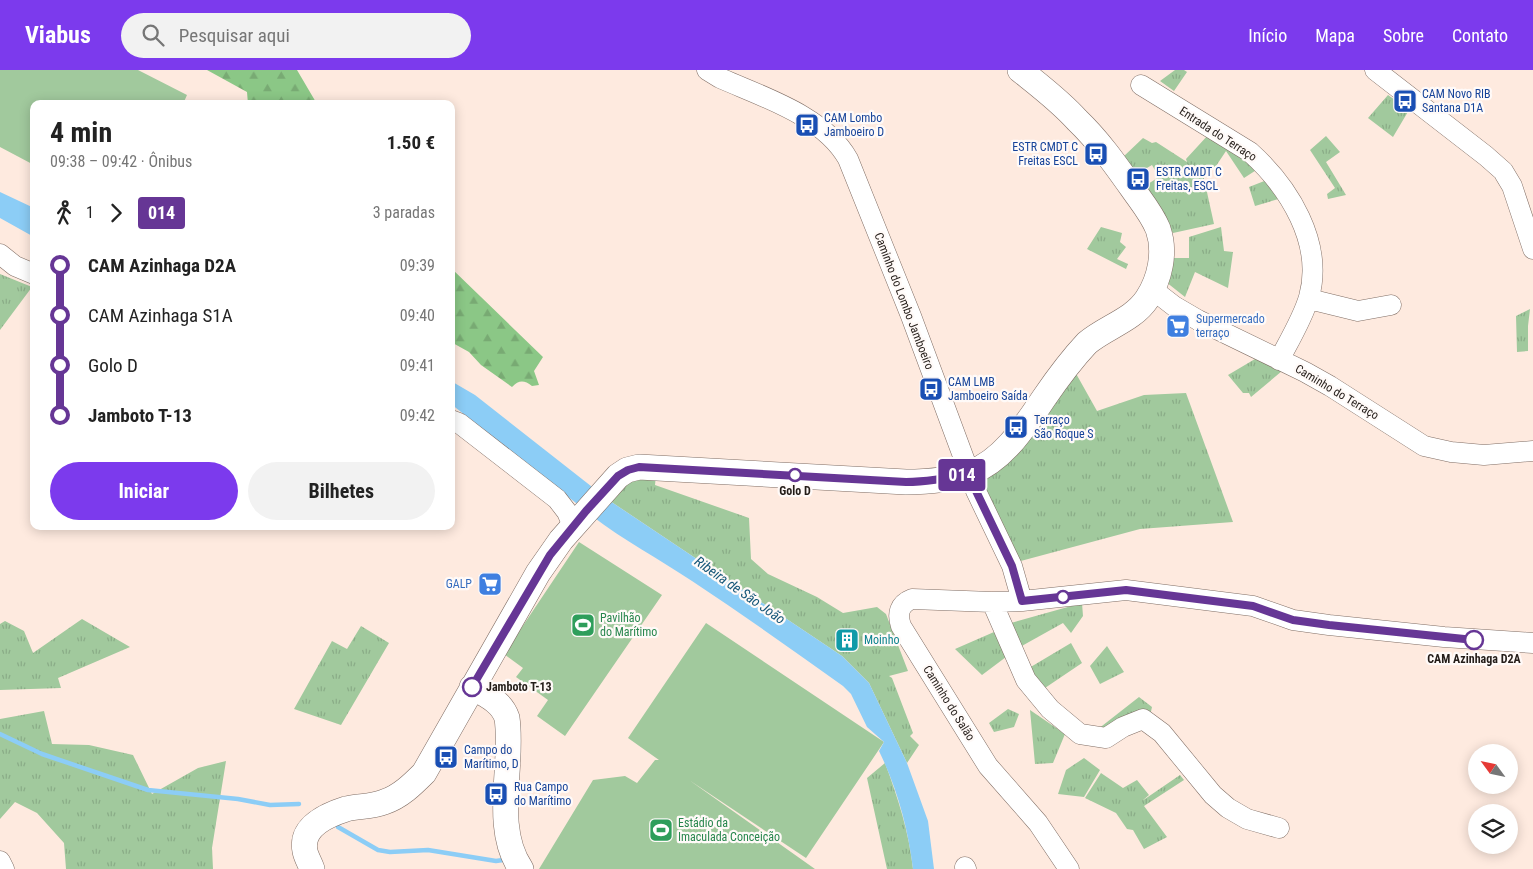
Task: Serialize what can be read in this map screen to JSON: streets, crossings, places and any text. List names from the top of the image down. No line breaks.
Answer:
{"streets":{"street":["Entrada do Terraço","Caminho do Lombo Jamboeiro","Caminho do Terraço","Caminho do Salão"]},"crossings":[["Entrada do Terraço","Caminho do Terraço"]],"water":["Ribeira de São João"],"places":{"bus stop":["CAM Novo RIB Santana D1A","CAM Lombo Jamboeiro D","ESTR CMDT C Freitas ESCL","ESTR CMDT C Freitas, ESCL","CAM LMB Jamboeiro Saída","Terraço São Roque S","Campo do Marítimo, D","Rua Campo do Marítimo"],"supermarket":["Supermercado terraço","GALP"],"other":["Golo D","CAM Azinhaga D2A","Jamboto T-13"],"sports":["Pavilhão do Marítimo","Estádio da Imaculada Conceição"],"building":["Moinho"]},"lines":["bus line 014"],"north":"top left","page":{"header":"Viabus","search":"Pesquisar aqui","nav":["Início","Mapa","Sobre","Contato"],"on_map":"014","heading":["4 min","09:38 – 09:42 · Ônibus","1.50 €"],"legs":["1","014","3 paradas"],"list":[{"name":"CAM Azinhaga D2A","value":"09:39"},{"name":"CAM Azinhaga S1A","value":"09:40"},{"name":"Golo D","value":"09:41"},{"name":"Jamboto T-13","value":"09:42"}],"buttons":["Iniciar","Bilhetes"]}}
